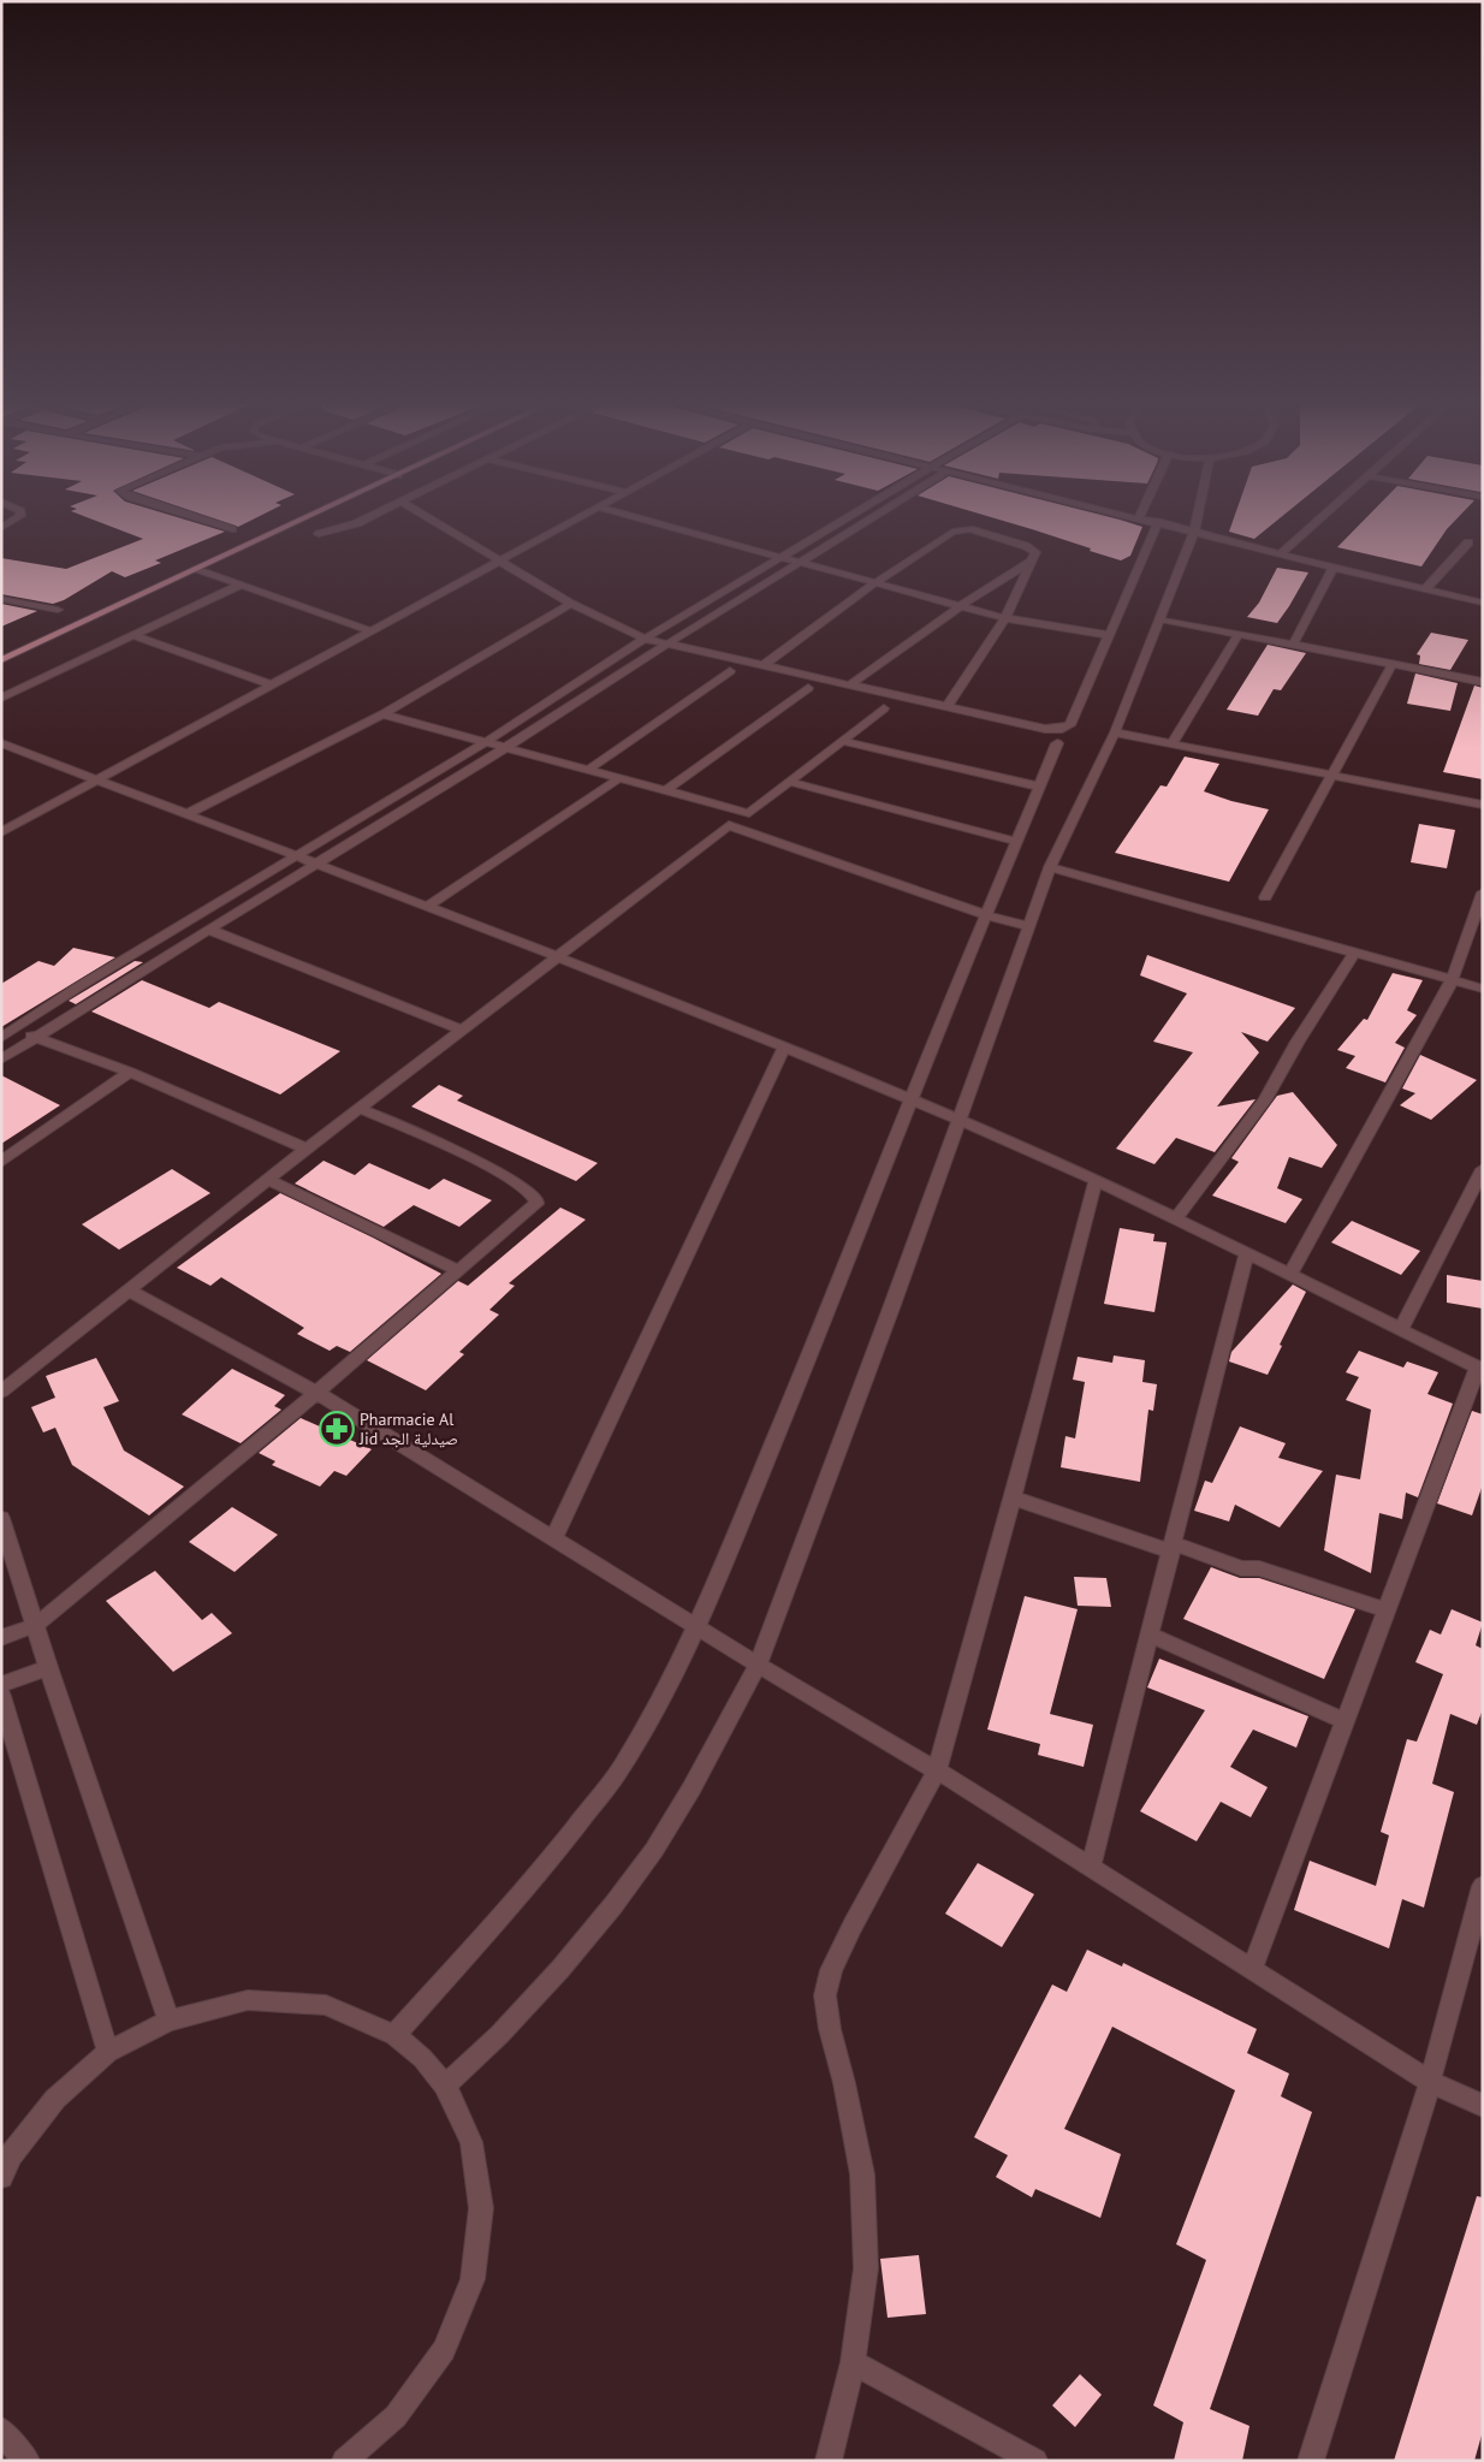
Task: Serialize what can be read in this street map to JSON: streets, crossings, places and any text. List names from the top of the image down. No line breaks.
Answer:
{"places":{"pharmacy":["Pharmacie Al Jid صيدلية الجد"]}}
